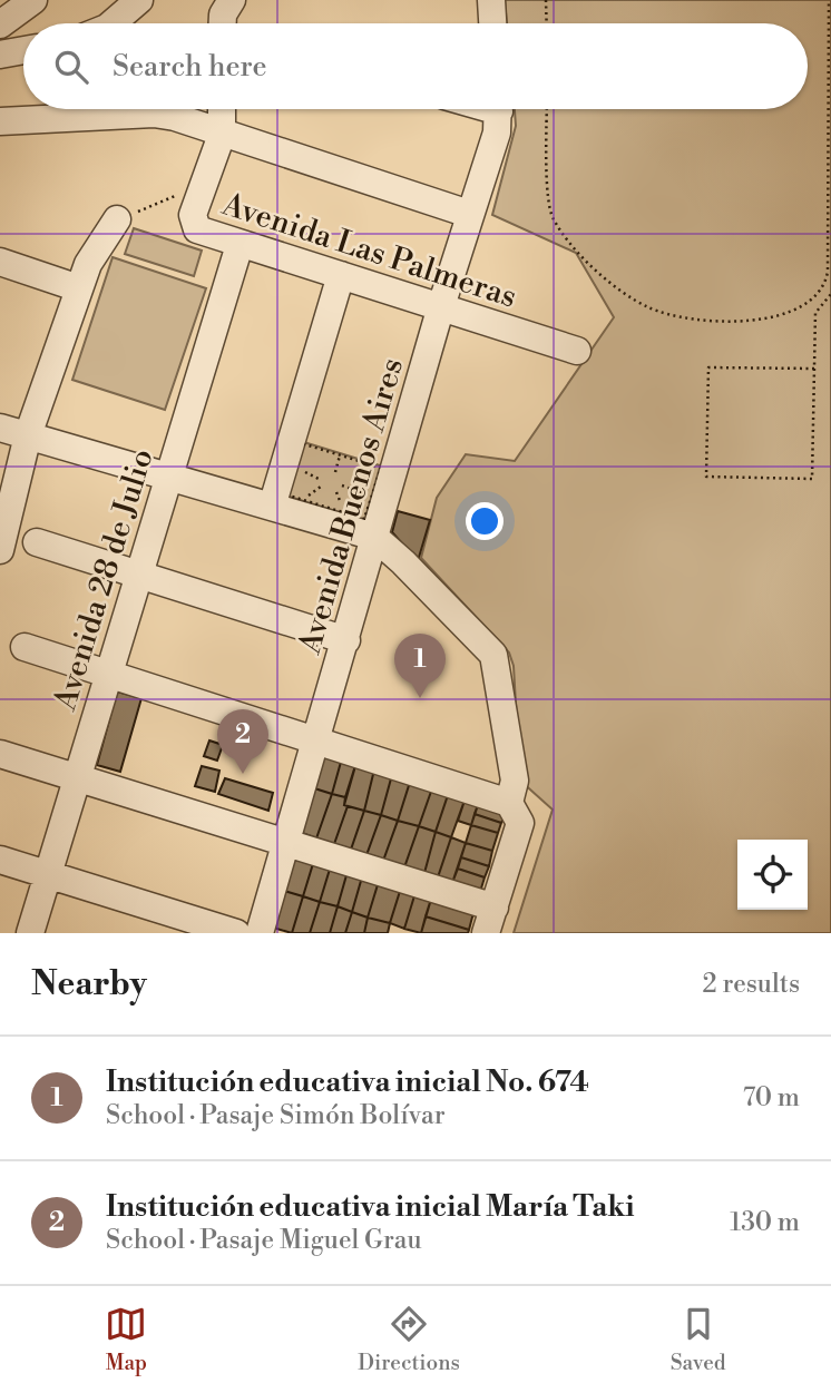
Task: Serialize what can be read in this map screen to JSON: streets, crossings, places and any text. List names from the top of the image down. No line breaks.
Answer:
{"streets":{"street":["Avenida Las Palmeras","Avenida Buenos Aires","Avenida 28 de Julio"]},"crossings":[["Avenida Las Palmeras","Avenida Buenos Aires"],["Avenida Las Palmeras","Avenida 28 de Julio"]],"page":{"search":"Search here","pins":["1","2"],"heading":["Nearby","2 results"],"list":[{"mark":"1","name":"Institución educativa inicial No. 674","note":"School · Pasaje Simón Bolívar","value":"70 m"},{"mark":"2","name":"Institución educativa inicial María Taki","note":"School · Pasaje Miguel Grau","value":"130 m"}],"nav":["Map","Directions","Saved"]}}
